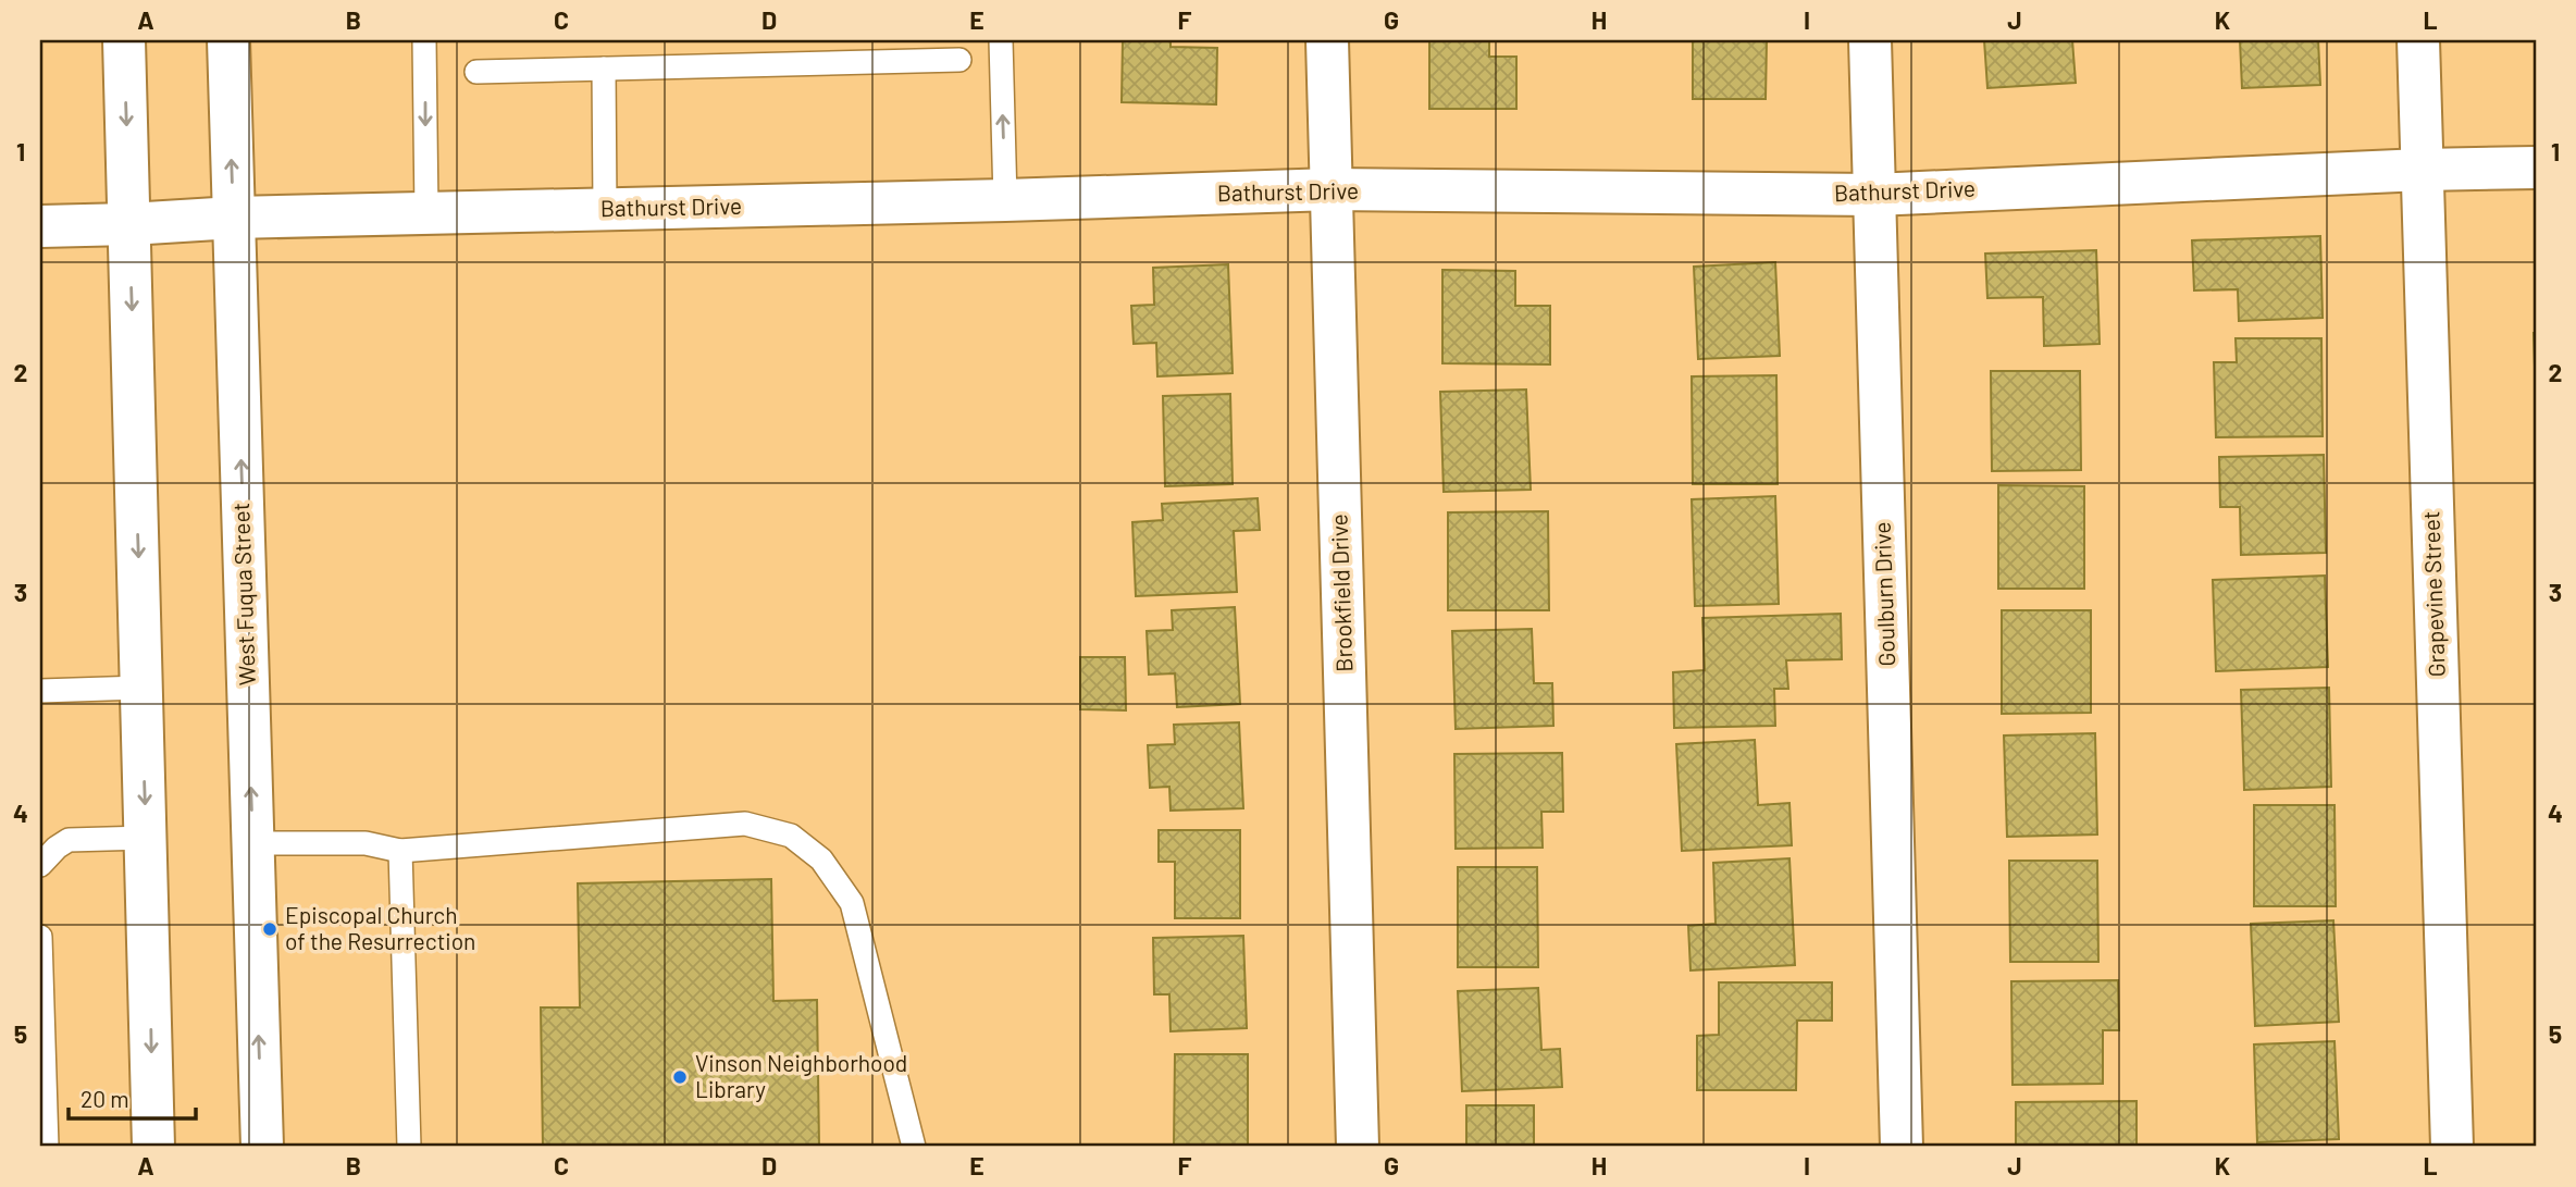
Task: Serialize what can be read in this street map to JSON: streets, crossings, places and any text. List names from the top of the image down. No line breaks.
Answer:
{"streets":{"street":["Bathurst Drive","Brookfield Drive","West Fuqua Street","Goulburn Drive","Grapevine Street"]},"crossings":[["Bathurst Drive","Brookfield Drive"],["Bathurst Drive","West Fuqua Street"],["Bathurst Drive","Goulburn Drive"],["Bathurst Drive","Grapevine Street"]],"places":["Episcopal Church of the Resurrection","Vinson Neighborhood Library"],"scale_bar":"20 m","grid":{"columns":["A","B","C","D","E","F","G","H","I","J","K","L"],"rows":["1","2","3","4","5"]}}
